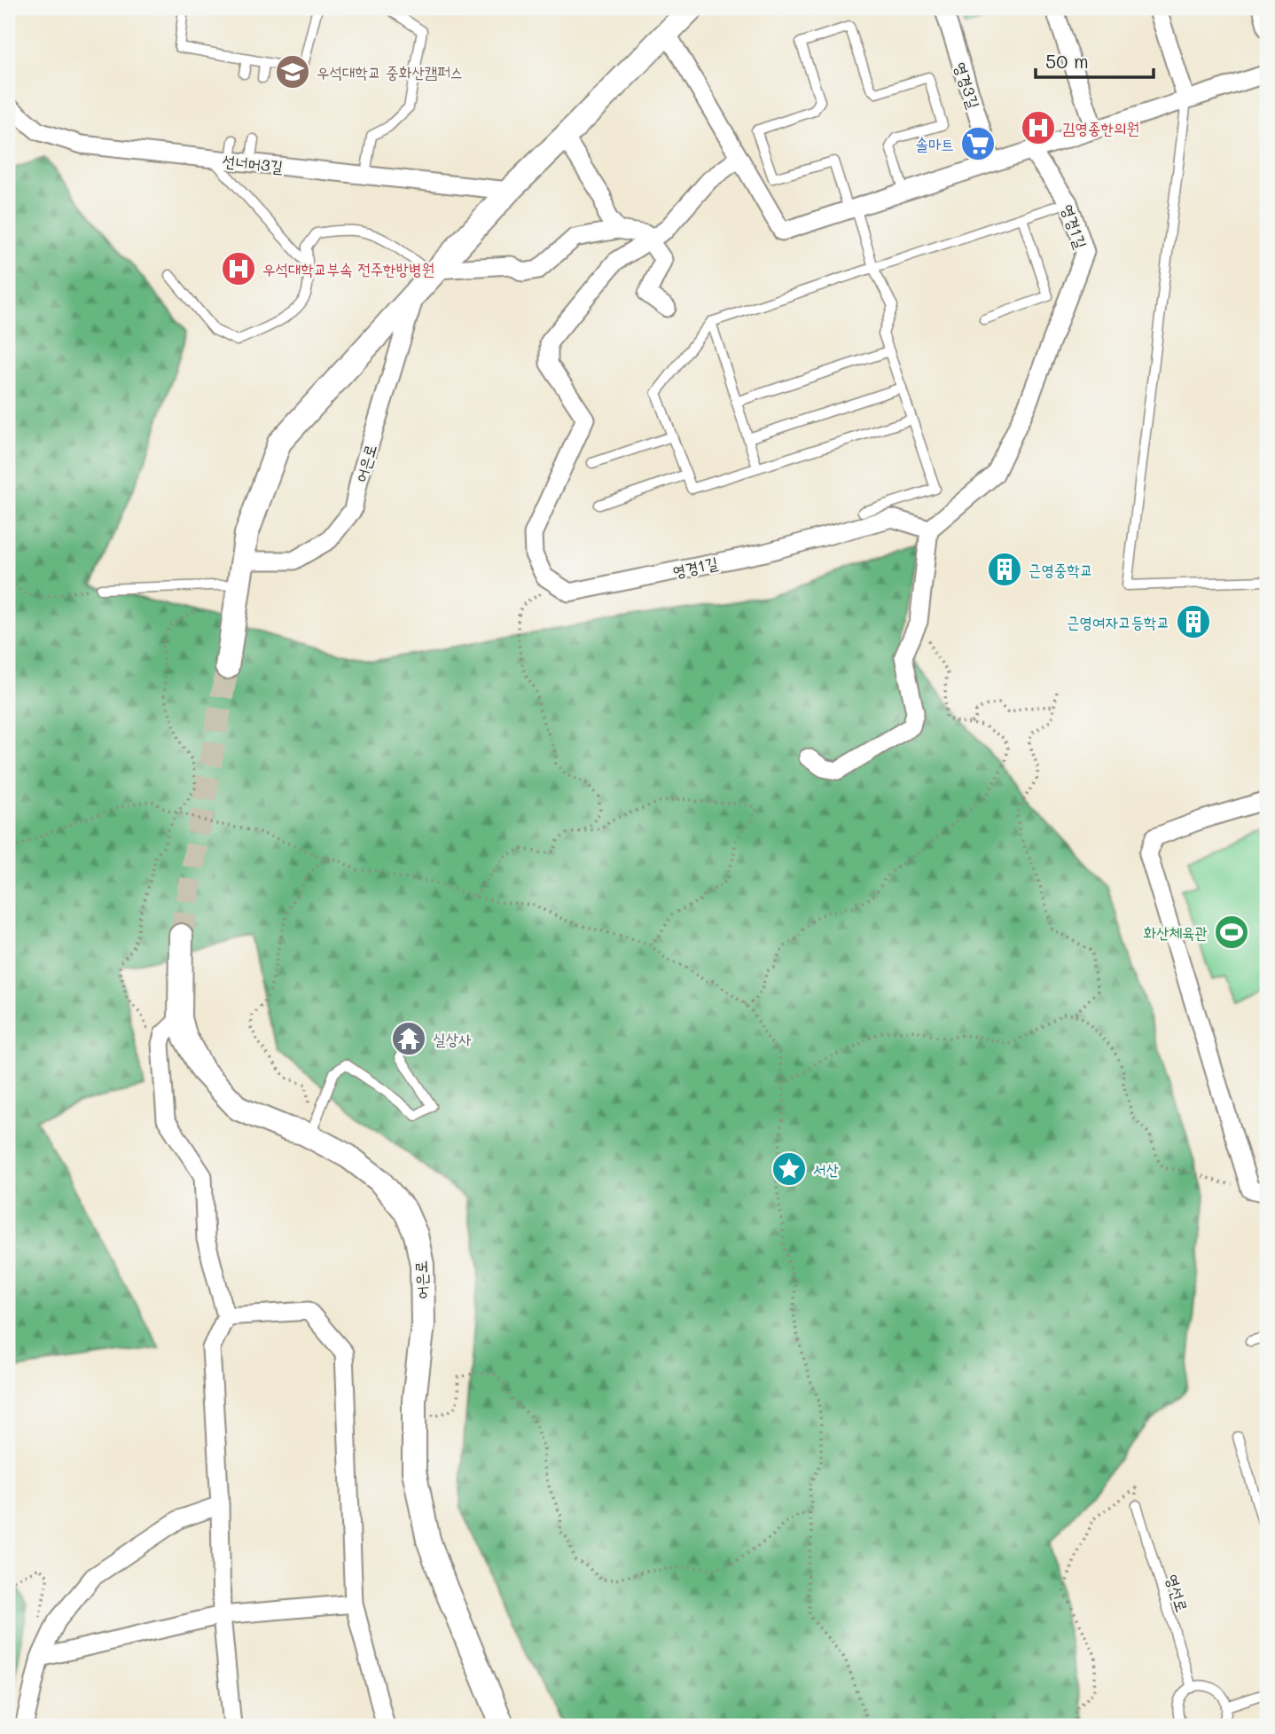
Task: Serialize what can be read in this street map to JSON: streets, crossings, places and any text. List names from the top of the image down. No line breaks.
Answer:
{"streets":{"street":["영경3길","선너머3길","영경1길","어은로"],"lane":["영선로"]},"crossings":[["선너머3길","어은로"]],"places":{"school or university":["우석대학교 중화산캠퍼스"],"hospital":["김영종한의원","우석대학교부속 전주한방병원"],"supermarket":["솔마트"],"building":["근영중학교","근영여자고등학교"],"sports":["화산체육관"],"temple":["실상사"],"place":["서산"]},"scale_bar":"50 m"}
